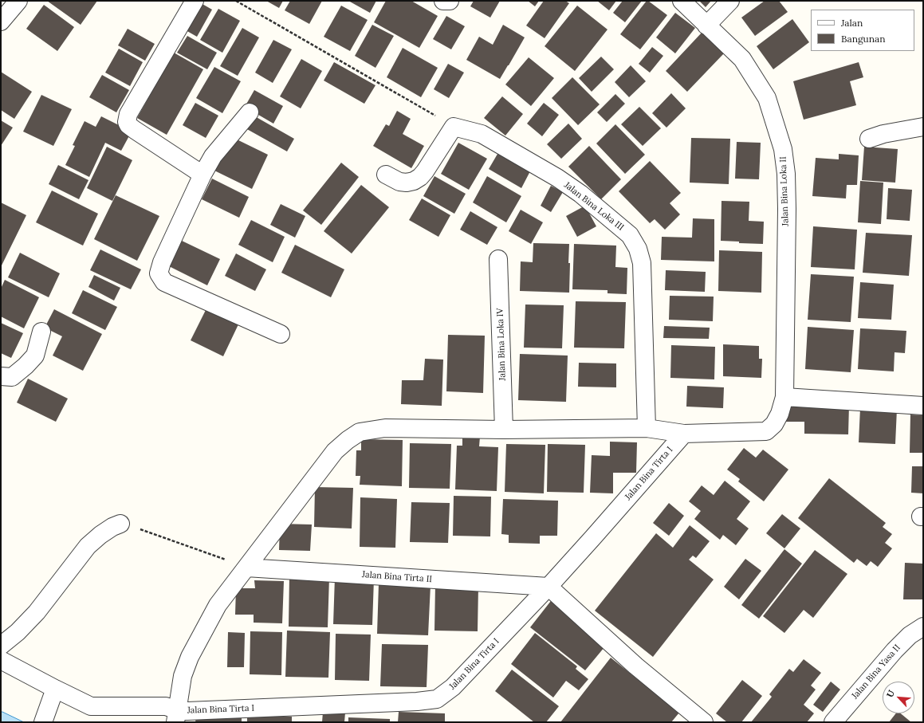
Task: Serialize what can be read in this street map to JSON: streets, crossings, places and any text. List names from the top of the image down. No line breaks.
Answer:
{"streets":{"street":["Jalan Bina Loka II","Jalan Bina Loka III","Jalan Bina Loka IV","Jalan Bina Tirta I","Jalan Bina Tirta II","Jalan Bina Yasa II"]},"crossings":[["Jalan Bina Loka II","Jalan Bina Tirta I"],["Jalan Bina Tirta I","Jalan Bina Tirta II"]],"legend":["Jalan","Bangunan"],"north":"top left"}
